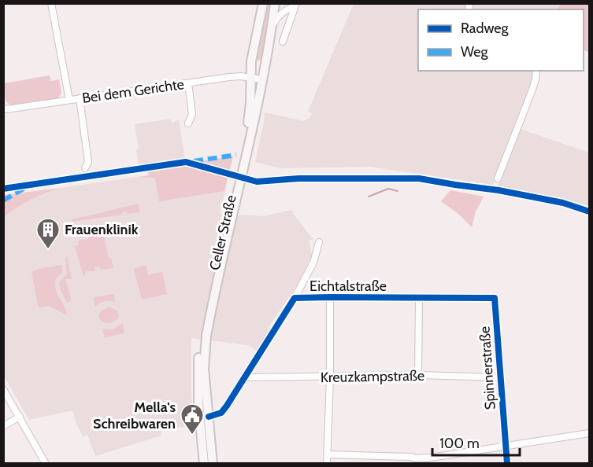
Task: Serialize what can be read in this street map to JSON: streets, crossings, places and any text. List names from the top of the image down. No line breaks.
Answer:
{"streets":{"main road":["Celler Straße"],"street":["Bei dem Gerichte","Eichtalstraße","Spinnerstraße","Kreuzkampstraße"]},"crossings":[["Bei dem Gerichte","Celler Straße"],["Celler Straße","Eichtalstraße"],["Eichtalstraße","Spinnerstraße"],["Eichtalstraße","Kreuzkampstraße"],["Spinnerstraße","Kreuzkampstraße"]],"places":{"building":["Frauenklinik"],"public building":["Mella's Schreibwaren"]},"legend":["Radweg","Weg"],"scale_bar":"100 m"}
